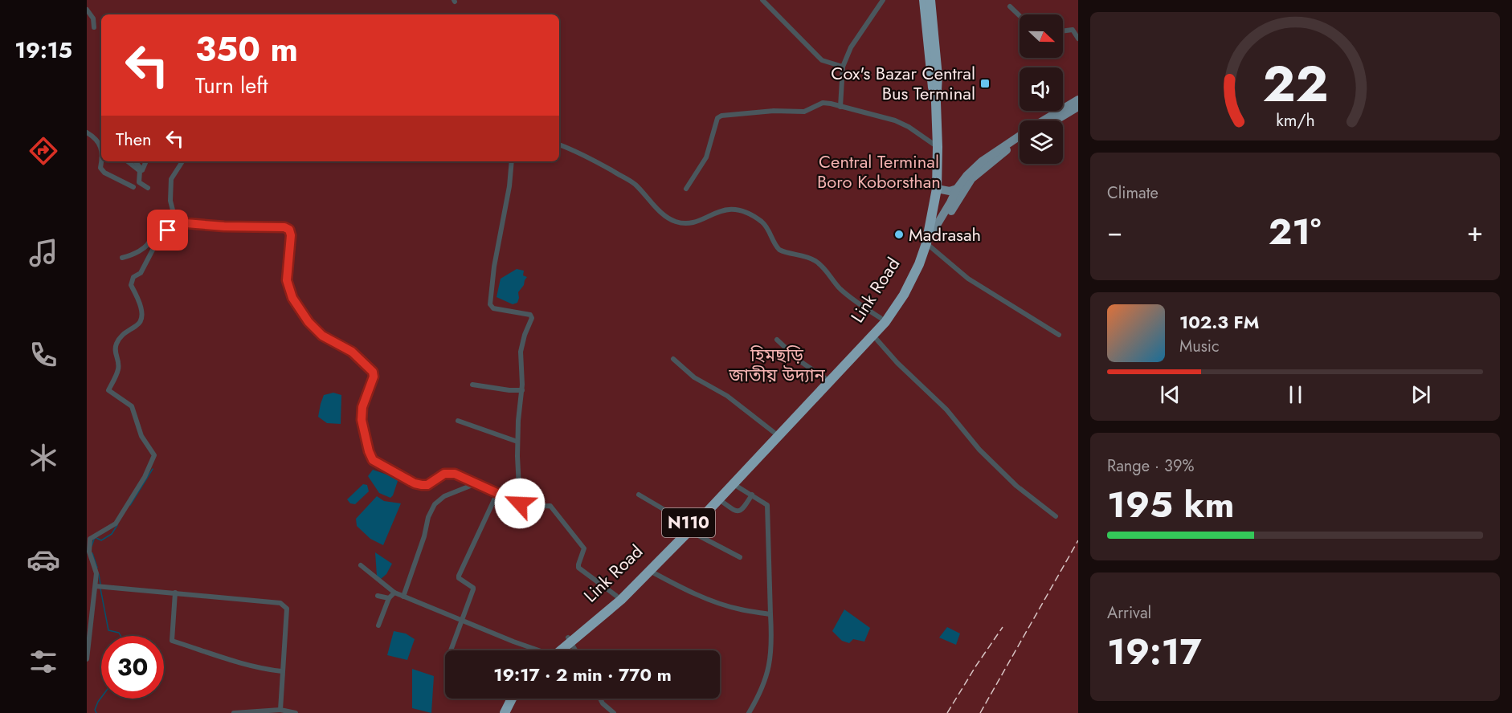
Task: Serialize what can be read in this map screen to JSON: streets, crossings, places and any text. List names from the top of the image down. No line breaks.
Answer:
{"streets":{"highway":["Link Road","N110"]},"crossings":[["Link Road","N110"]],"parks":["Central Terminal Boro Koborsthan","হিমছড়ি জাতীয় উদ্যান"],"places":{"transit":["Cox's Bazar Central Bus Terminal"],"other":["Madrasah"]},"north":"right","page":{"tabs":"19:15","turn":["350 m","Turn left"],"then":"Then","tile":["Climate",["Range · 39%","195 km"],["Arrival","19:17"]],"heat":["−","21°","+"],"song":["102.3 FM","Music"],"limit":"30","trip":"19:17 · 2 min · 770 m","gauge":["22","km/h"]}}
